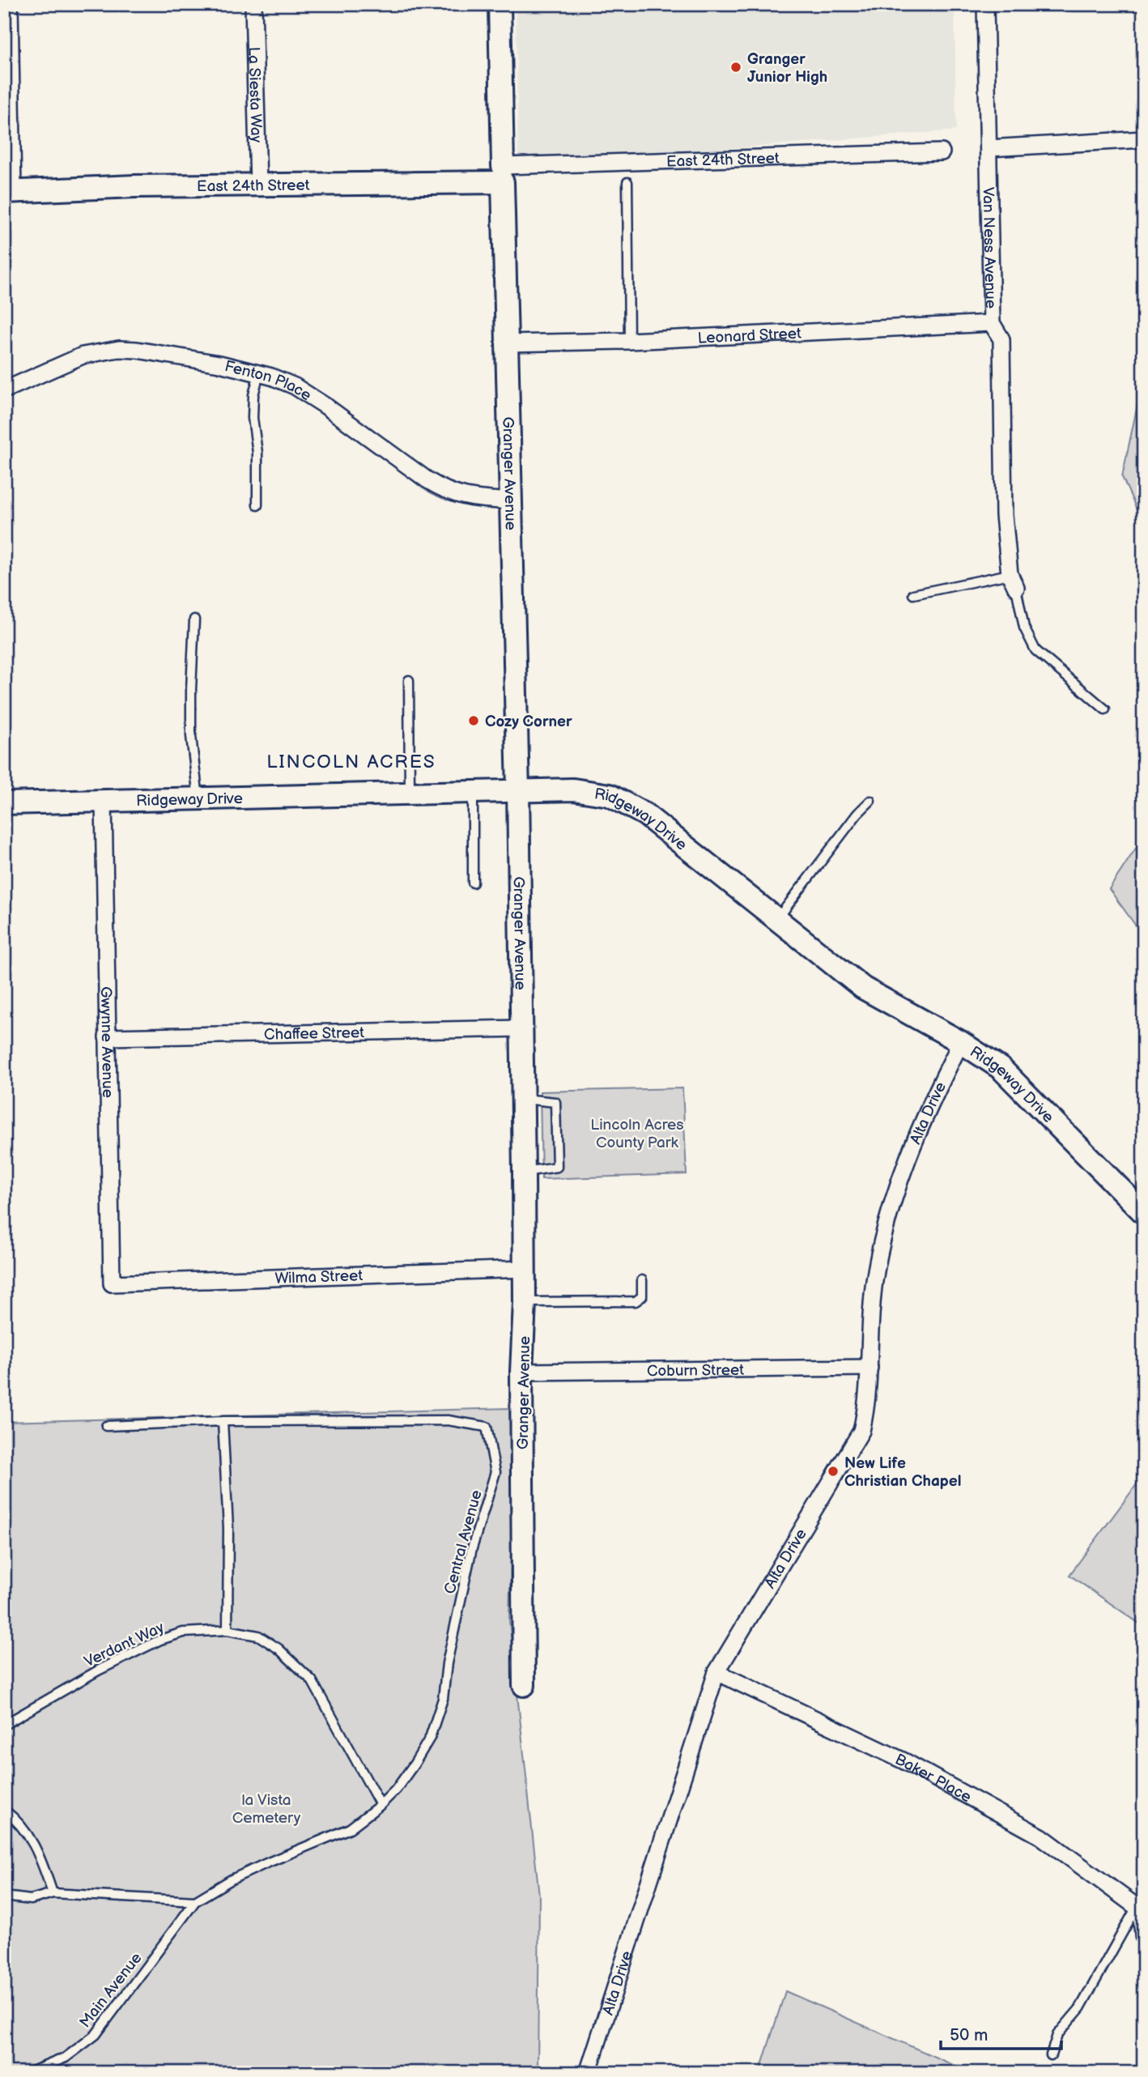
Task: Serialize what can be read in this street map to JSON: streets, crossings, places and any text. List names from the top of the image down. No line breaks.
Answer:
{"streets":{"street":["La Siesta Way","East 24th Street","Van Ness Avenue","Leonard Street","Fenton Place","Granger Avenue","Ridgeway Drive","Chaffee Street","Gwynne Avenue","Alta Drive","Wilma Street","Coburn Street","Baker Place"],"lane":["Central Avenue","Verdant Way","Main Avenue"]},"crossings":[["La Siesta Way","East 24th Street"],["East 24th Street","Granger Avenue"],["Van Ness Avenue","Leonard Street"],["Leonard Street","Granger Avenue"],["Fenton Place","Granger Avenue"],["Granger Avenue","Ridgeway Drive"],["Granger Avenue","Chaffee Street"],["Granger Avenue","Wilma Street"],["Granger Avenue","Coburn Street"],["Ridgeway Drive","Gwynne Avenue"],["Ridgeway Drive","Alta Drive"],["Chaffee Street","Gwynne Avenue"],["Gwynne Avenue","Wilma Street"],["Alta Drive","Coburn Street"],["Alta Drive","Baker Place"],["Central Avenue","Verdant Way"],["Central Avenue","Main Avenue"]],"districts":["LINCOLN ACRES"],"parks":["Lincoln Acres County Park","la Vista Cemetery"],"places":["Granger Junior High","Cozy Corner","New Life Christian Chapel"],"scale_bar":"50 m"}
